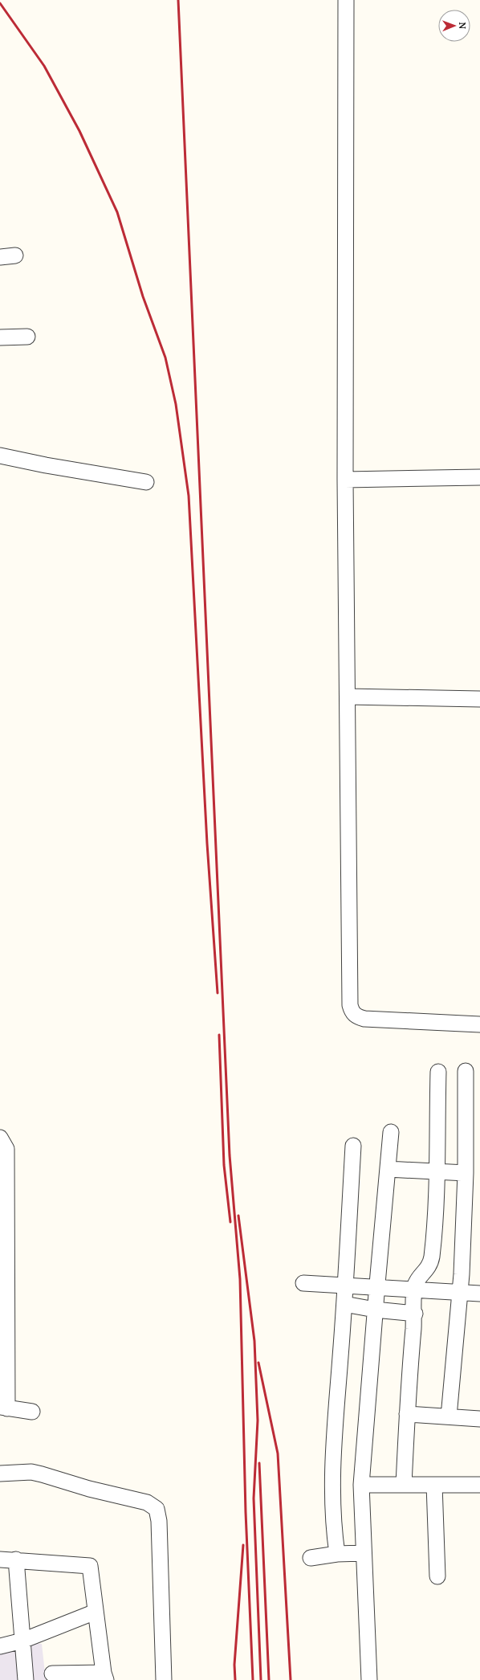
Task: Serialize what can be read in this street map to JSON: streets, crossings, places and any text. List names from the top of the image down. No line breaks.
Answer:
{"north":"right"}
